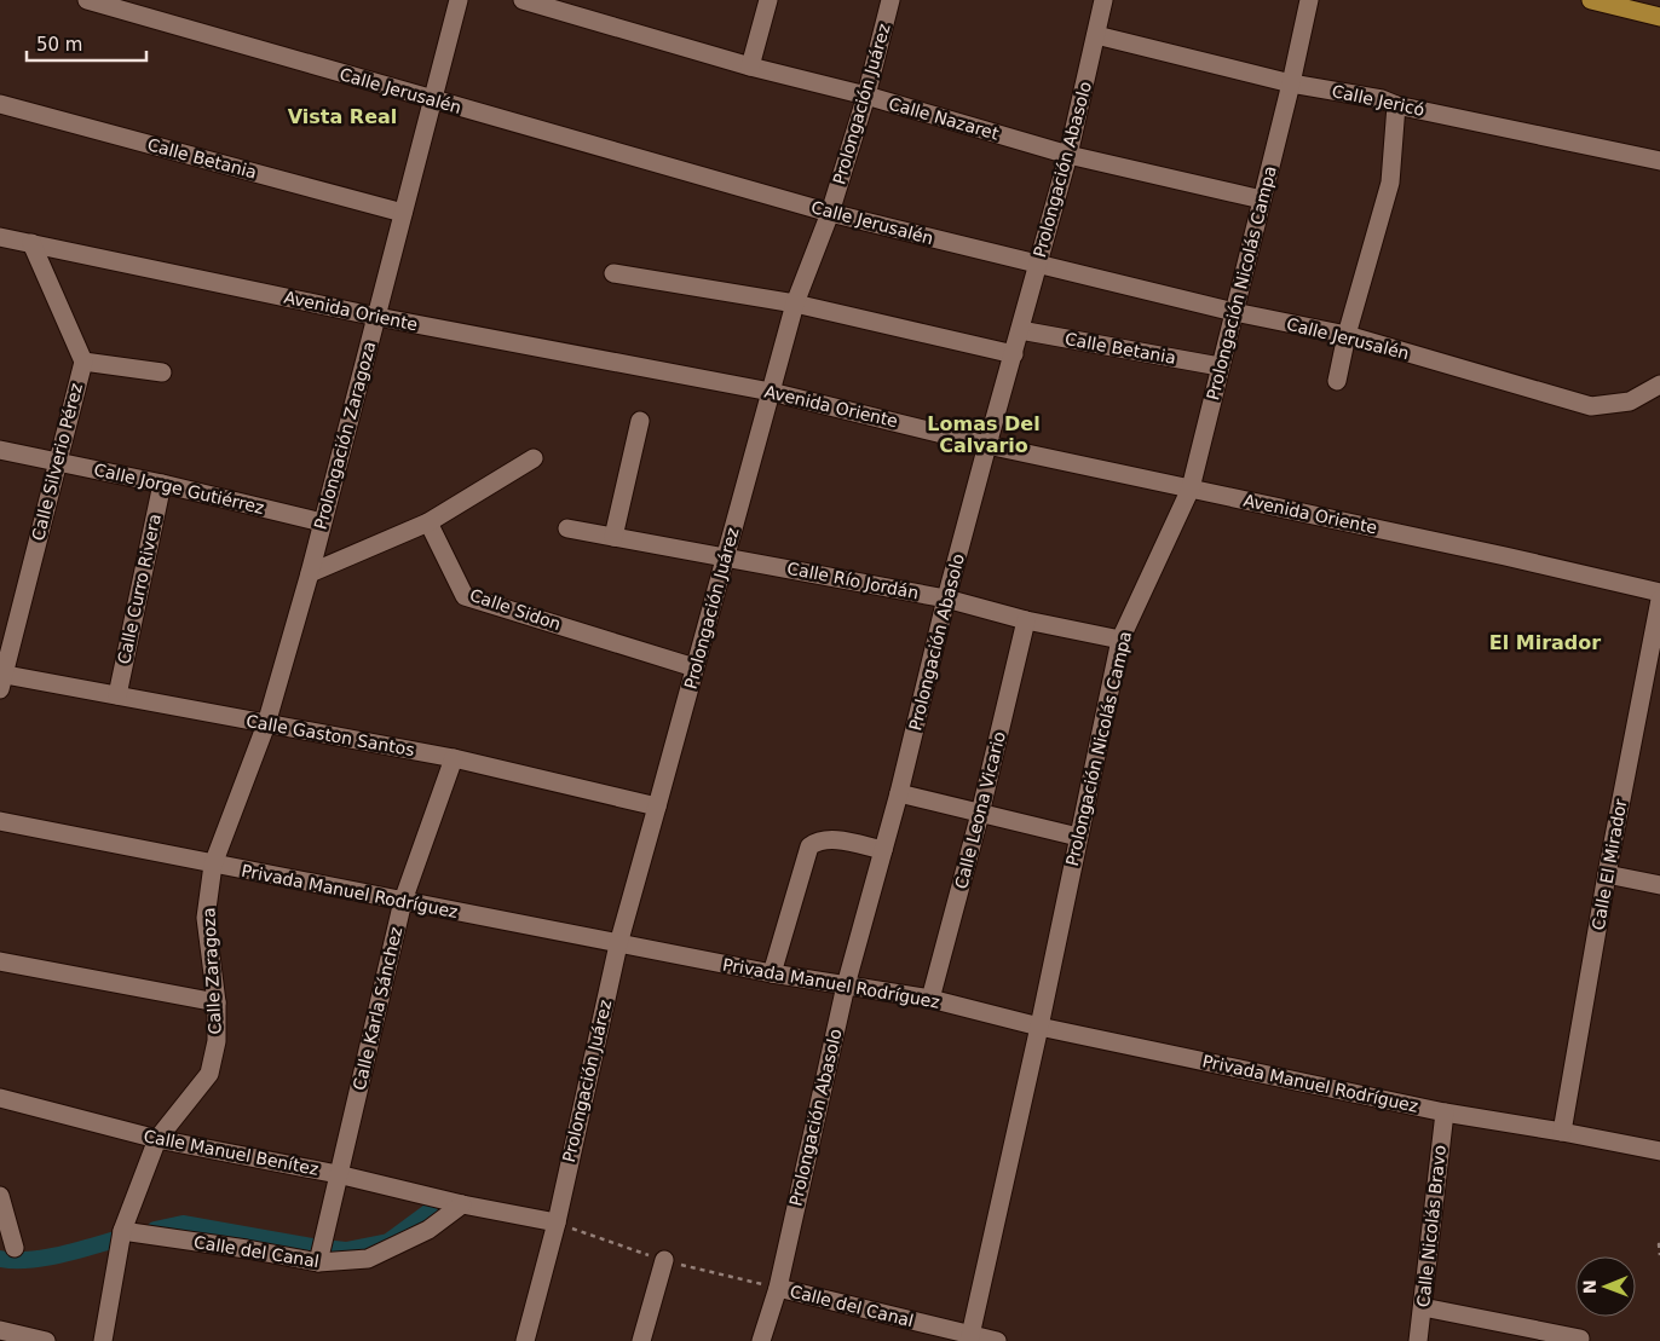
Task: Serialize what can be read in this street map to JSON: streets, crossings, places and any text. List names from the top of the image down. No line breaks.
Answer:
{"streets":{"street":["Calle Jerusalén","Calle Jericó","Prolongación Juárez","Calle Nazaret","Calle Betania","Prolongación Abasolo","Prolongación Nicolás Campa","Avenida Oriente","Prolongación Zaragoza","Calle Silverio Pérez","Calle Jorge Gutiérrez","Calle Río Jordán","Calle Curro Rivera","Calle Sidon","Calle Gaston Santos","Calle Leona Vicario","Calle El Mirador","Privada Manuel Rodríguez","Calle Zaragoza","Calle Karla Sánchez","Calle Manuel Benítez","Calle Nicolás Bravo","Calle del Canal"]},"crossings":[["Calle Jerusalén","Prolongación Juárez"],["Calle Jerusalén","Prolongación Abasolo"],["Calle Jerusalén","Prolongación Nicolás Campa"],["Calle Jerusalén","Prolongación Zaragoza"],["Calle Jericó","Prolongación Abasolo"],["Calle Jericó","Prolongación Nicolás Campa"],["Prolongación Juárez","Calle Nazaret"],["Prolongación Juárez","Avenida Oriente"],["Prolongación Juárez","Calle Río Jordán"],["Prolongación Juárez","Calle Sidon"],["Prolongación Juárez","Calle Gaston Santos"],["Prolongación Juárez","Privada Manuel Rodríguez"],["Calle Nazaret","Prolongación Abasolo"],["Calle Nazaret","Prolongación Nicolás Campa"],["Calle Betania","Prolongación Abasolo"],["Calle Betania","Prolongación Nicolás Campa"],["Calle Betania","Prolongación Zaragoza"],["Prolongación Abasolo","Avenida Oriente"],["Prolongación Abasolo","Calle Río Jordán"],["Prolongación Abasolo","Privada Manuel Rodríguez"],["Prolongación Abasolo","Calle del Canal"],["Prolongación Nicolás Campa","Avenida Oriente"],["Prolongación Nicolás Campa","Calle Río Jordán"],["Prolongación Nicolás Campa","Privada Manuel Rodríguez"],["Prolongación Nicolás Campa","Calle del Canal"],["Avenida Oriente","Prolongación Zaragoza"],["Avenida Oriente","Calle Silverio Pérez"],["Prolongación Zaragoza","Calle Jorge Gutiérrez"],["Prolongación Zaragoza","Calle Gaston Santos"],["Prolongación Zaragoza","Privada Manuel Rodríguez"],["Prolongación Zaragoza","Calle Zaragoza"],["Calle Silverio Pérez","Calle Jorge Gutiérrez"],["Calle Silverio Pérez","Calle Gaston Santos"],["Calle Jorge Gutiérrez","Calle Curro Rivera"],["Calle Río Jordán","Calle Leona Vicario"],["Calle Curro Rivera","Calle Gaston Santos"],["Calle Gaston Santos","Calle Karla Sánchez"],["Calle Leona Vicario","Privada Manuel Rodríguez"],["Calle El Mirador","Privada Manuel Rodríguez"],["Privada Manuel Rodríguez","Calle Zaragoza"],["Privada Manuel Rodríguez","Calle Karla Sánchez"],["Privada Manuel Rodríguez","Calle Nicolás Bravo"],["Calle Zaragoza","Calle Manuel Benítez"],["Calle Zaragoza","Calle del Canal"],["Calle Karla Sánchez","Calle Manuel Benítez"],["Calle Karla Sánchez","Calle del Canal"],["Calle Manuel Benítez","Calle del Canal"]],"districts":["Vista Real","Lomas Del Calvario","El Mirador"],"scale_bar":"50 m","north":"left"}
